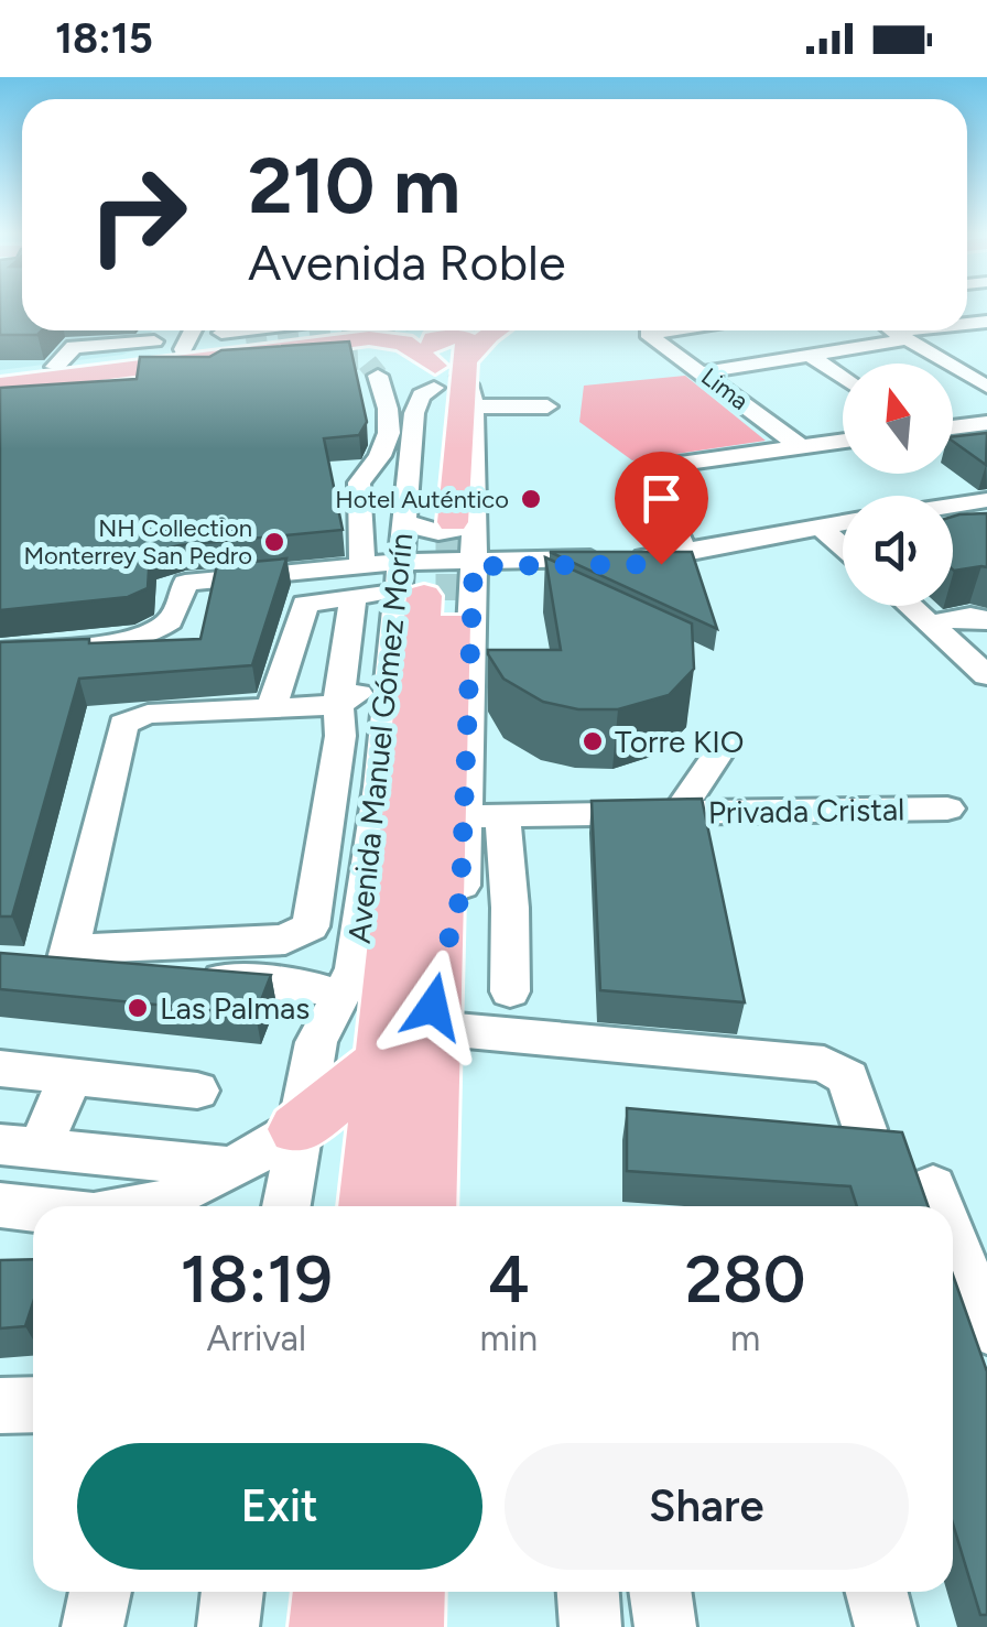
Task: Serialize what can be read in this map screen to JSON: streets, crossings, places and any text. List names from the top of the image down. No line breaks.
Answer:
{"streets":{"main road":["Avenida Manuel Gómez Morín"],"street":["Lima","Privada Cristal"]},"crossings":[["Avenida Manuel Gómez Morín","Privada Cristal"]],"places":["Hotel Auténtico","NH Collection Monterrey San Pedro","Torre KIO","Las Palmas"],"north":"top","page":{"status":"18:15","turn":["210 m","Avenida Roble"],"eta":["18:19","Arrival","4","min","280","m"],"buttons":["Exit","Share"]}}
